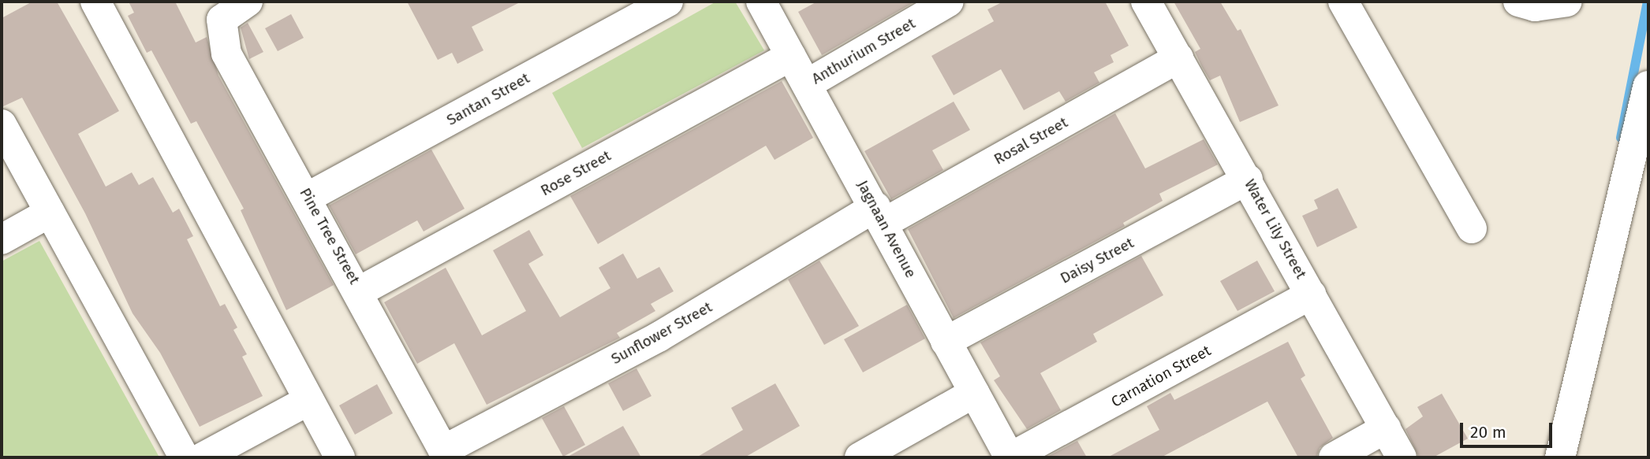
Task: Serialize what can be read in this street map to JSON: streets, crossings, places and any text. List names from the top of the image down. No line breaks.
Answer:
{"streets":{"street":["Anthurium Street","Santan Street","Rosal Street","Rose Street","Jagnaan Avenue","Water Lily Street","Pine Tree Street","Daisy Street","Sunflower Street","Carnation Street"]},"crossings":[["Anthurium Street","Jagnaan Avenue"],["Santan Street","Pine Tree Street"],["Rosal Street","Jagnaan Avenue"],["Rosal Street","Water Lily Street"],["Rosal Street","Sunflower Street"],["Rose Street","Jagnaan Avenue"],["Rose Street","Pine Tree Street"],["Jagnaan Avenue","Daisy Street"],["Jagnaan Avenue","Sunflower Street"],["Jagnaan Avenue","Carnation Street"],["Water Lily Street","Daisy Street"],["Water Lily Street","Carnation Street"],["Pine Tree Street","Sunflower Street"]],"scale_bar":"20 m"}
